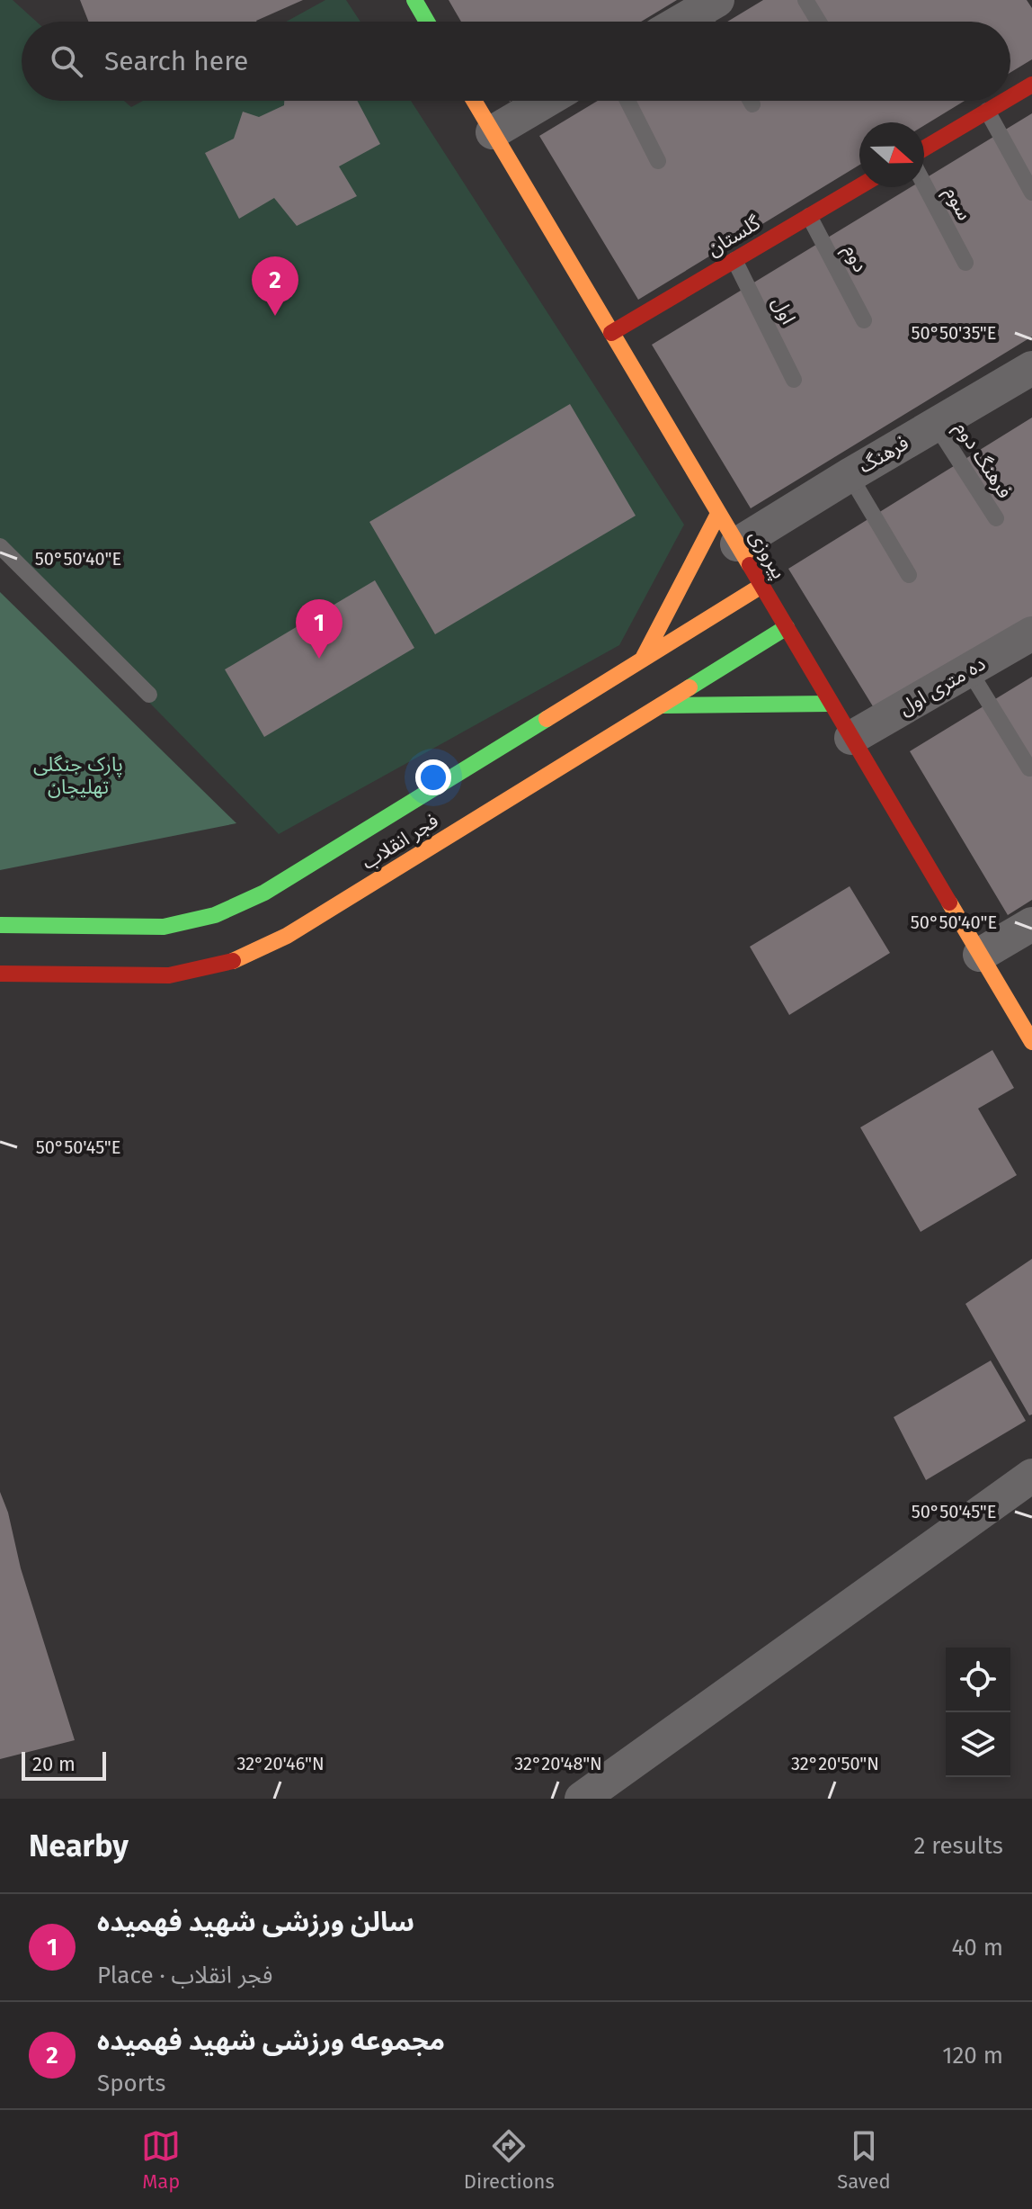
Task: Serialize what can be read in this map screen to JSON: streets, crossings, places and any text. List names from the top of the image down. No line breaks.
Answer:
{"streets":{"street":["گلستان","فرهنگ","پیروزی","ده متری اول","فجر انقلاب"],"lane":["سوم","دوم","اول","فرهنگ دوم"]},"crossings":[["گلستان","دوم"],["گلستان","اول"],["گلستان","پیروزی"],["فرهنگ","فرهنگ دوم"],["فرهنگ","پیروزی"],["پیروزی","ده متری اول"],["پیروزی","فجر انقلاب"]],"parks":["پارک جنگلی تهلیجان"],"scale_bar":"20 m","north":"right","page":{"search":"Search here","pins":["2","1"],"scale":"20 m","heading":["Nearby","2 results"],"list":[{"mark":"1","name":"سالن ورزشی شهید فهمیده","note":"Place · فجر انقلاب","value":"40 m"},{"mark":"2","name":"مجموعه ورزشی شهید فهمیده","note":"Sports","value":"120 m"}],"nav":["Map","Directions","Saved"]},"coordinates":["50°50'35\"E","50°50'40\"E","50°50'45\"E","32°20'46\"N","32°20'48\"N","32°20'50\"N"]}
